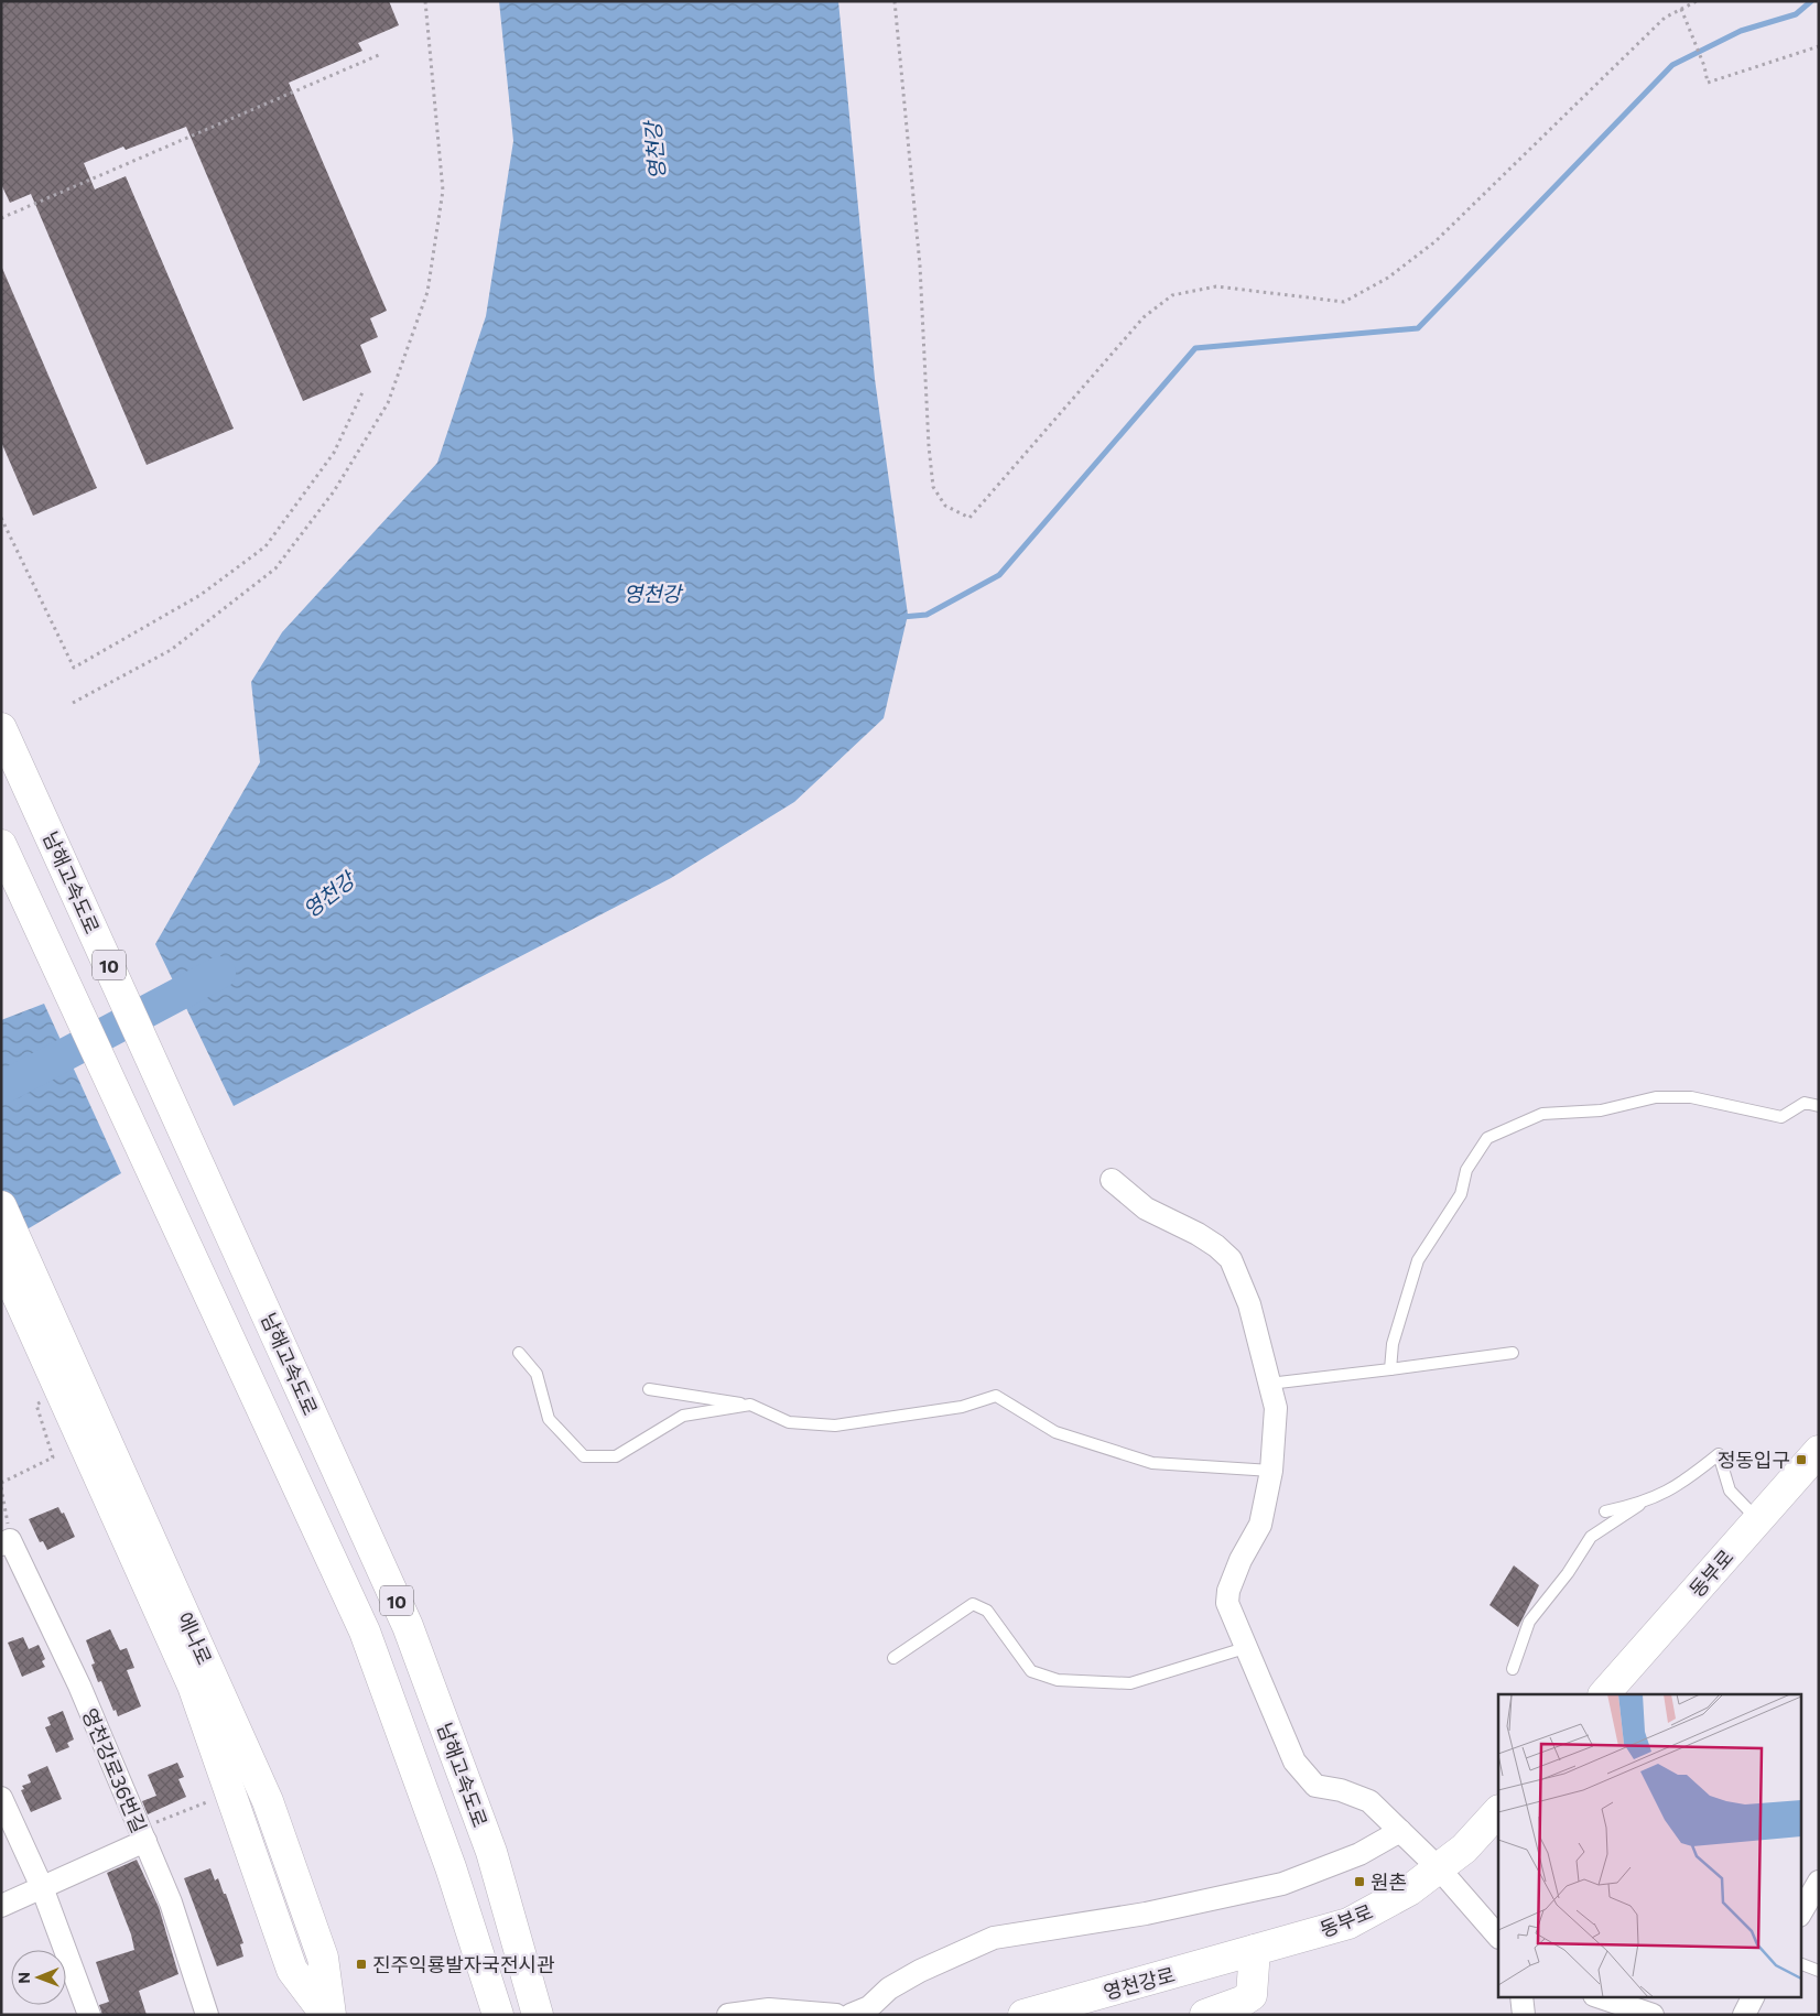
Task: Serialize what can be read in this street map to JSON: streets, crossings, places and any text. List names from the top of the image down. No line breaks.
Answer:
{"streets":{"main road":["남해고속도로","10","동부로","에나로","영천강로"],"street":["영천강로36번길"]},"crossings":[["동부로","영천강로"]],"water":["영천강"],"places":{"transit":["정동입구","원촌","진주익룡발자국전시관"]},"north":"left"}
